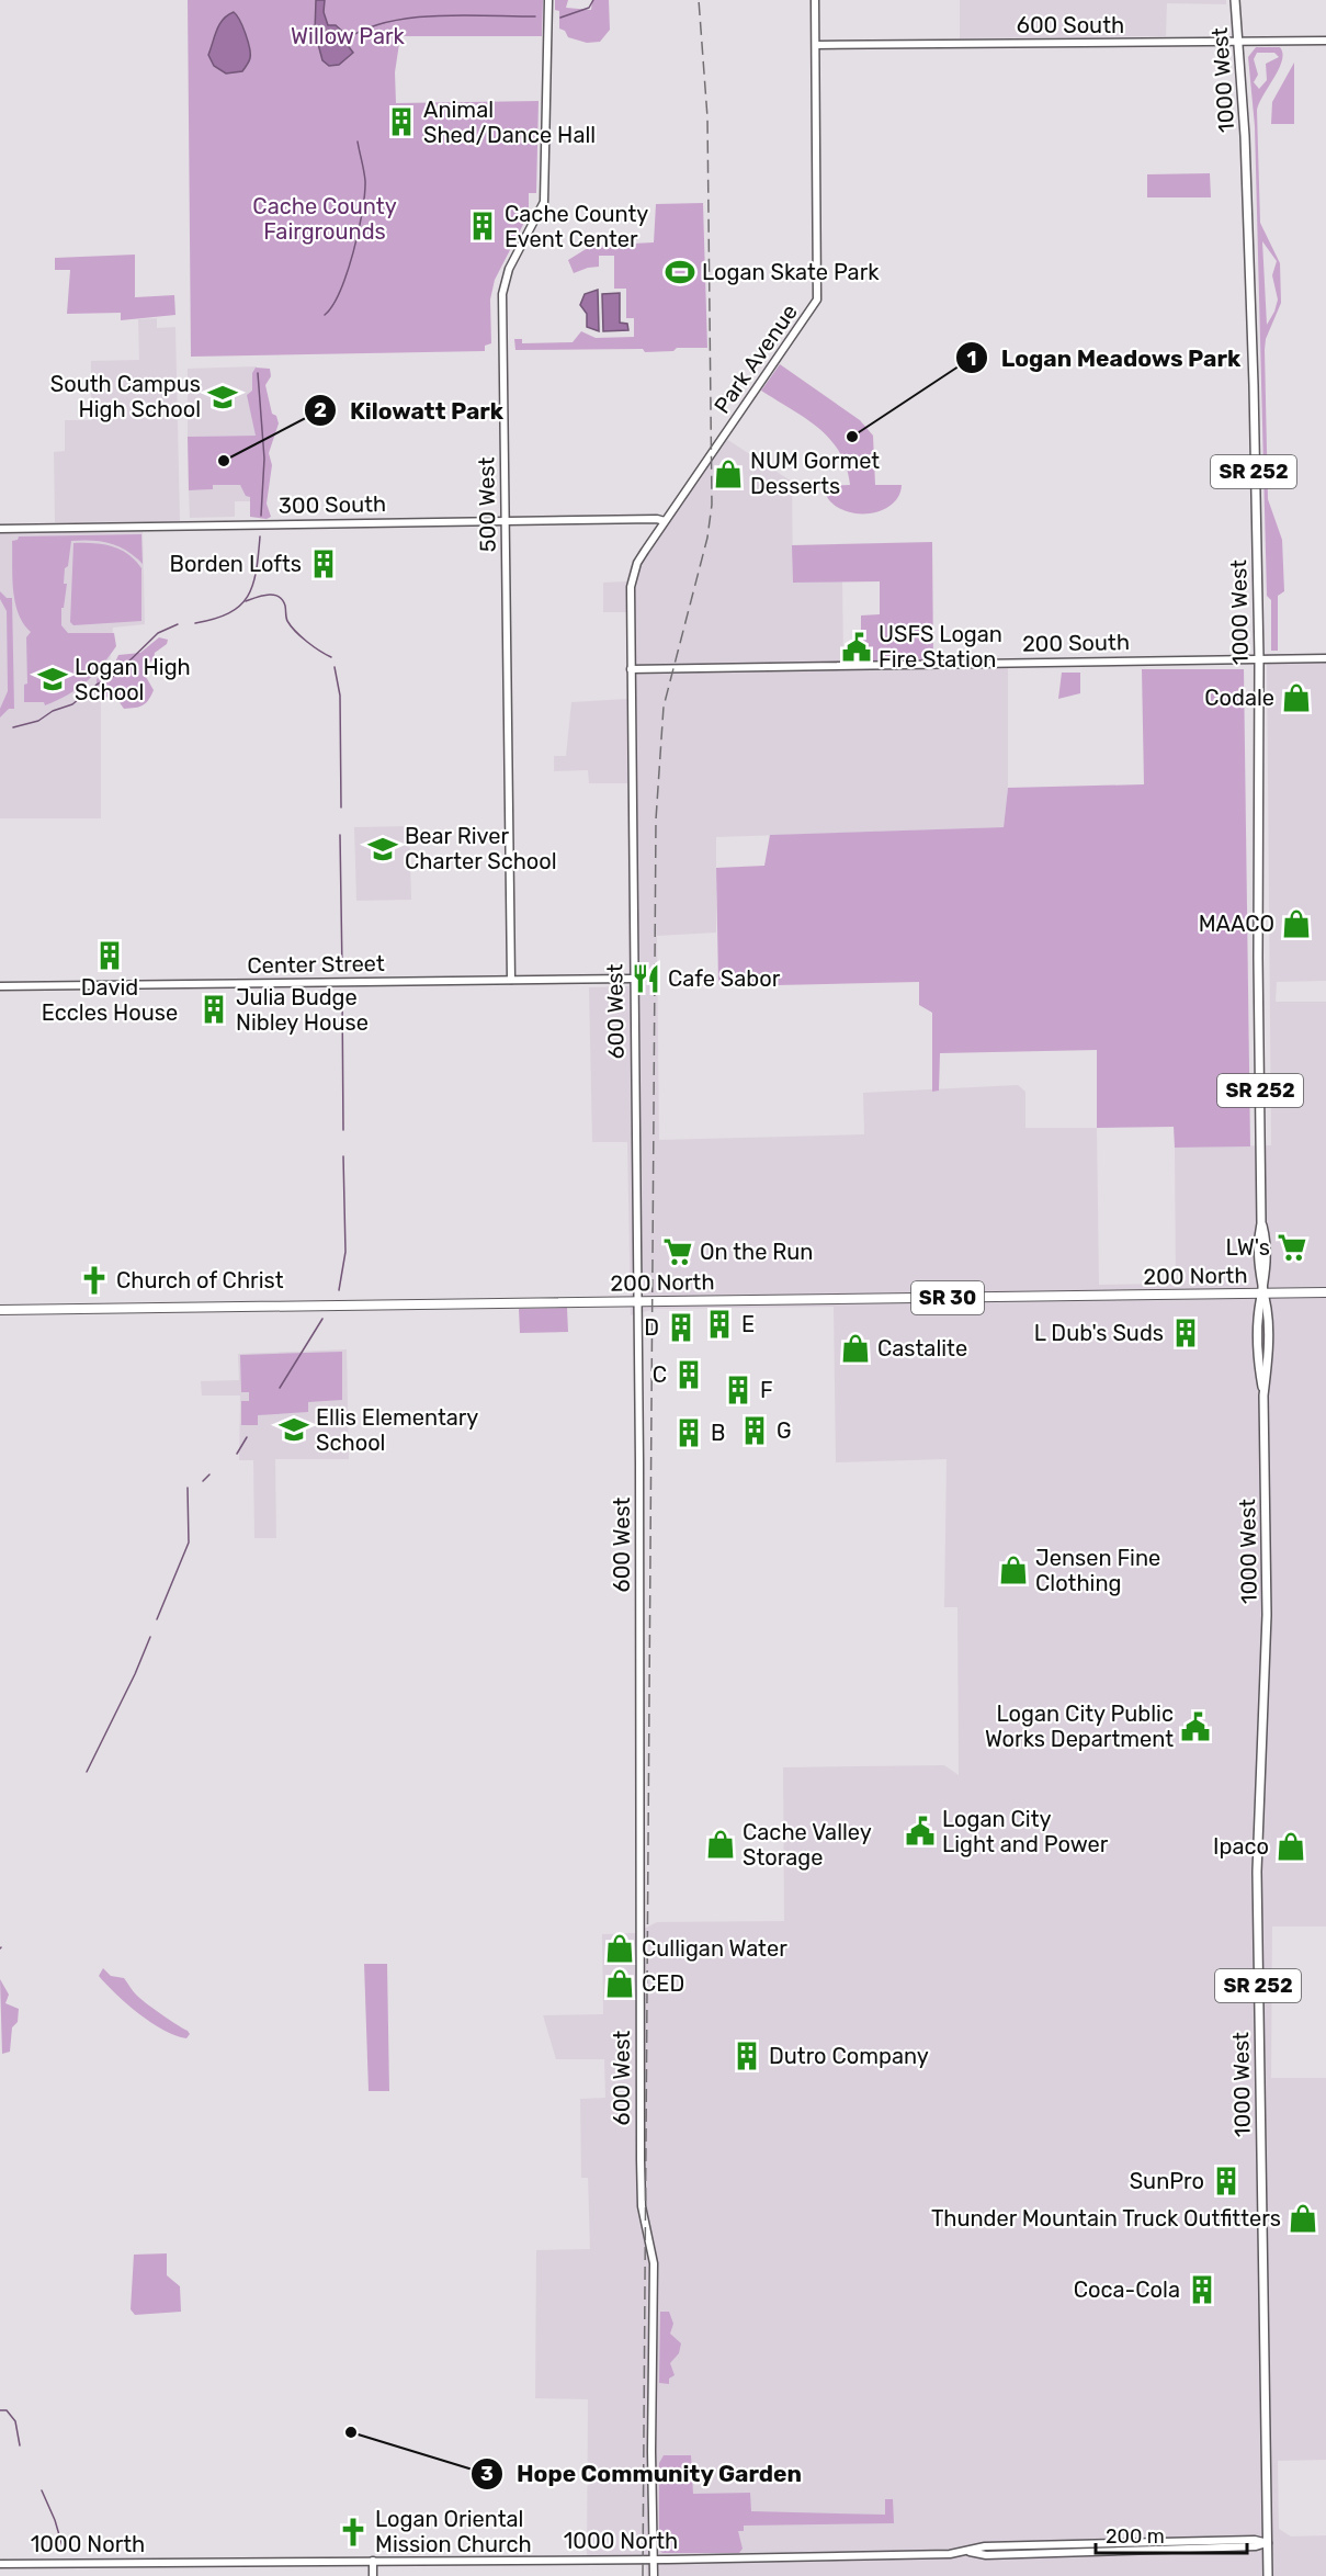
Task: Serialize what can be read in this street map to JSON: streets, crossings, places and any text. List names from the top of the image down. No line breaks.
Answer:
{"streets":{"highway":["200 North","SR 30"],"main road":["1000 West","SR 252"],"street":["600 South","Park Avenue","300 South","500 West","200 South","Center Street","600 West","1000 North"]},"crossings":[["600 South","1000 West"],["600 South","Park Avenue"],["1000 West","200 South"],["1000 West","200 North"],["1000 West","1000 North"],["Park Avenue","300 South"],["Park Avenue","600 West"],["300 South","500 West"],["300 South","600 West"],["500 West","Center Street"],["200 South","600 West"],["Center Street","600 West"],["600 West","200 North"],["600 West","1000 North"]],"parks":["Willow Park","Cache County Fairgrounds"],"places":{"building":["Animal Shed/Dance Hall","Cache County Event Center","Borden Lofts","David Eccles House","Julia Budge Nibley House","E","D","L Dub's Suds","C","F","G","B","Dutro Company","SunPro","Coca-Cola"],"sports":["Logan Skate Park"],"school or university":["South Campus High School","Logan High School","Bear River Charter School","Ellis Elementary School"],"other":["Logan Meadows Park","Kilowatt Park","Hope Community Garden"],"shop":["NUM Gormet Desserts","Codale","MAACO","Castalite","Jensen Fine Clothing","Cache Valley Storage","Ipaco","Culligan Water","CED","Thunder Mountain Truck Outfitters"],"public building":["USFS Logan Fire Station","Logan City Public Works Department","Logan City Light and Power"],"restaurant":["Cafe Sabor"],"supermarket":["LW's","On the Run"],"church":["Church of Christ","Logan Oriental Mission Church"]},"scale_bar":"200 m"}
